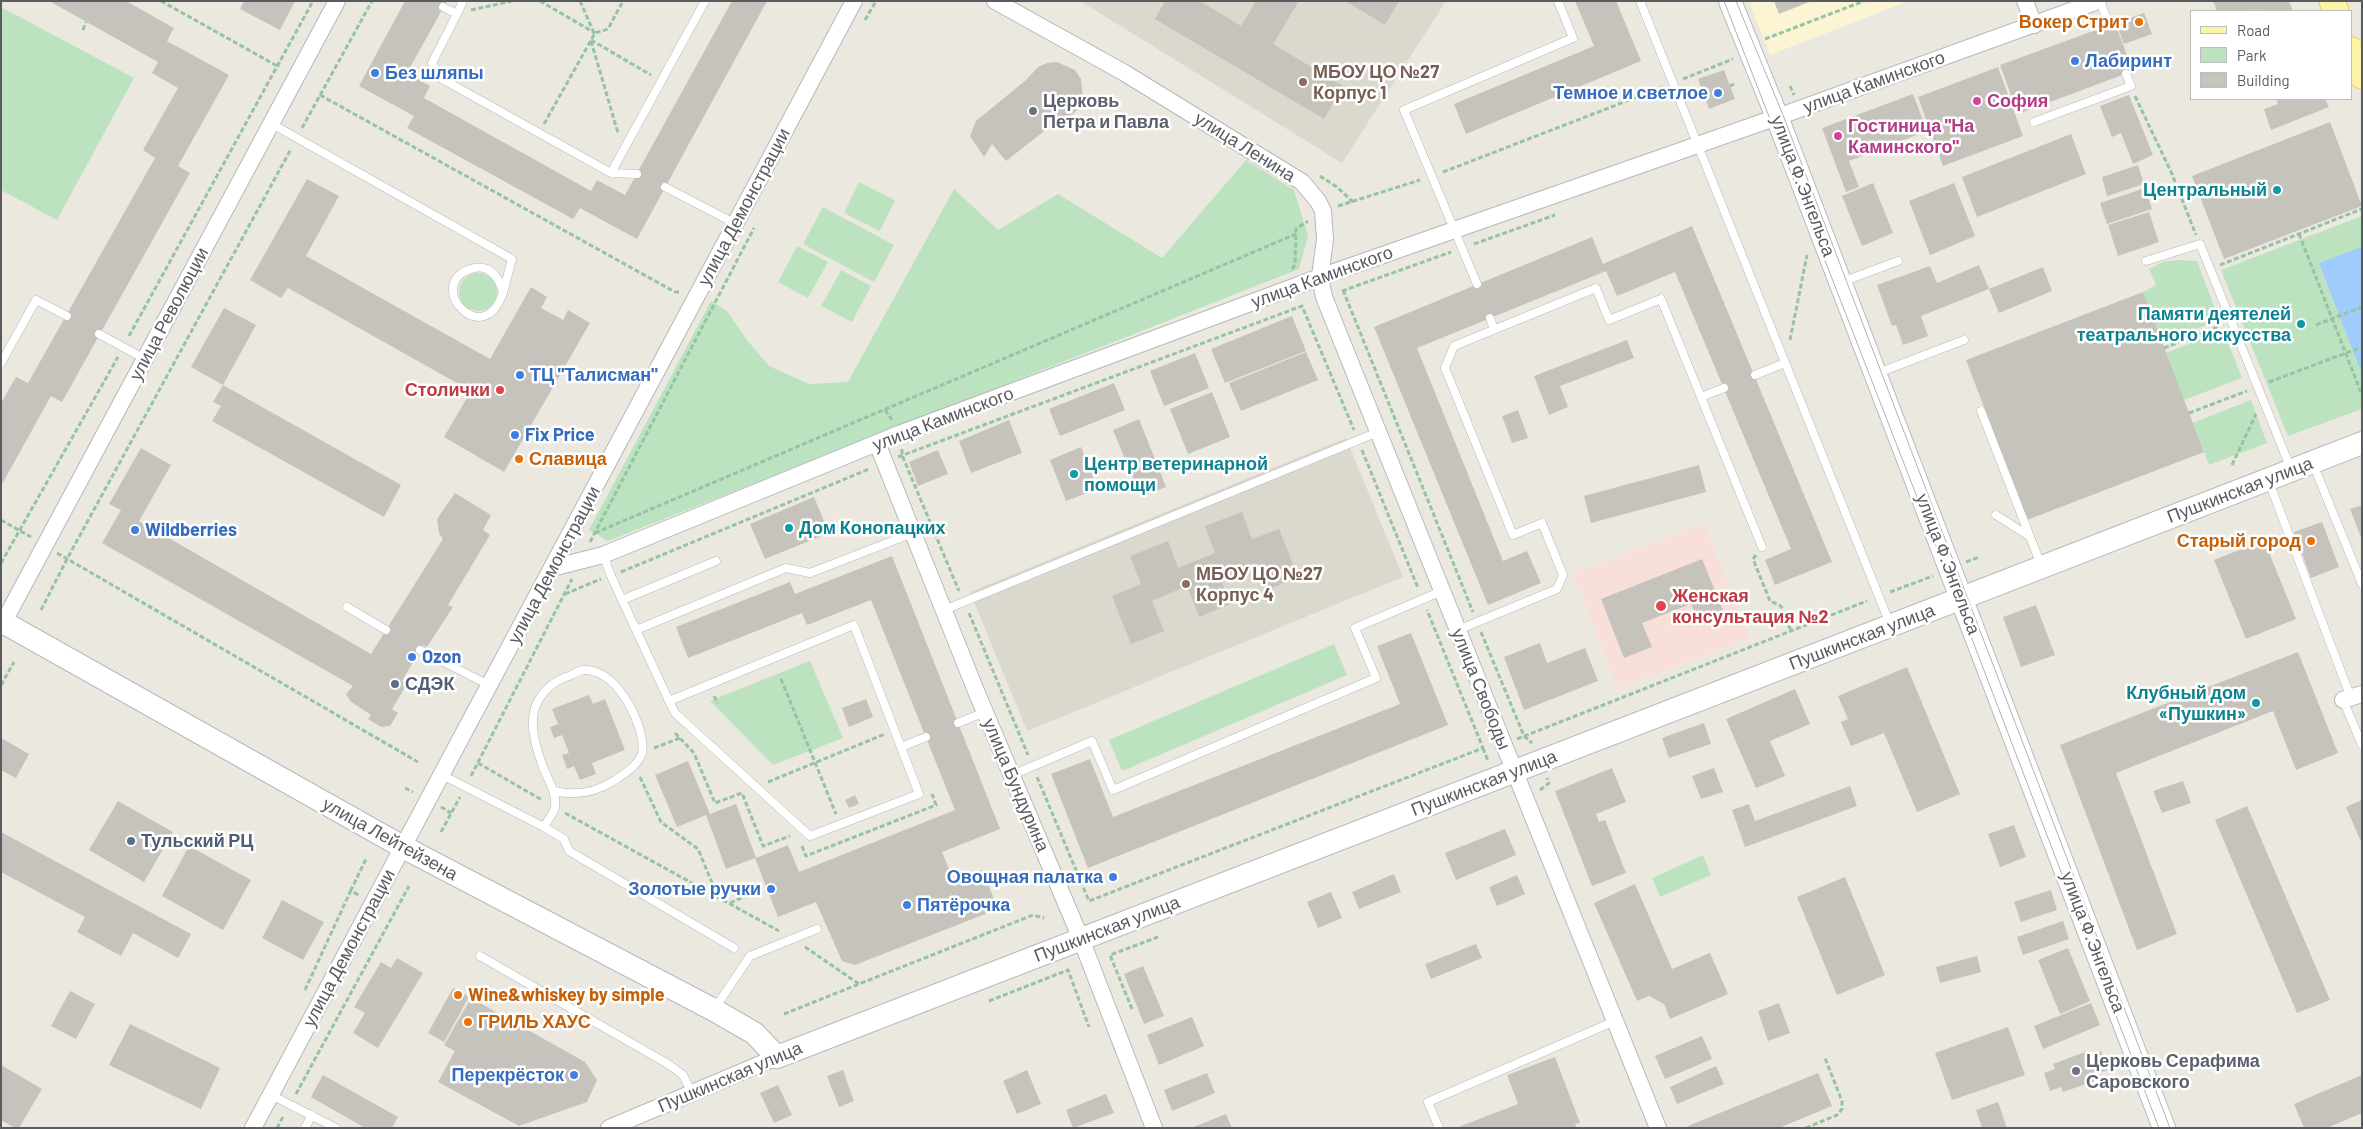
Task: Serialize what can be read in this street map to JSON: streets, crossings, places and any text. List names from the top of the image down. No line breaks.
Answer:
{"streets":{"street":["улица Каминского","улица Ленина","улица Ф.Энгельса","улица Демонстрации","улица Революции","Пушкинская улица","улица Свободы","улица Бундурина","улица Лейтейзена"]},"crossings":[["улица Каминского","улица Ленина"],["улица Каминского","улица Ф.Энгельса"],["улица Каминского","улица Демонстрации"],["улица Каминского","улица Свободы"],["улица Каминского","улица Бундурина"],["улица Ленина","улица Свободы"],["улица Ф.Энгельса","Пушкинская улица"],["улица Демонстрации","улица Лейтейзена"],["улица Революции","улица Лейтейзена"],["Пушкинская улица","улица Свободы"],["Пушкинская улица","улица Бундурина"],["Пушкинская улица","улица Лейтейзена"]],"places":["Вокер Стрит","Лабиринт","Без шляпы","МБОУ ЦО №27 Корпус 1","Темное и светлое","София","Церковь Петра и Павла","Гостиница \"На Каминского\"","Центральный","Памяти деятелей театрального искусства","ТЦ \"Талисман\"","Столички","Fix Price","Славица","Центр ветеринарной помощи","Дом Конопацких","Wildberries","Старый город","МБОУ ЦО №27 Корпус 4","Женская консультация №2","Ozon","СДЭК","Клубный дом «Пушкин»","Тульский РЦ","Овощная палатка","Золотые ручки","Пятёрочка","Wine&whiskey by simple","ГРИЛЬ ХАУС","Церковь Серафима Саровского","Перекрёсток"],"legend":["Road","Park","Building"]}
